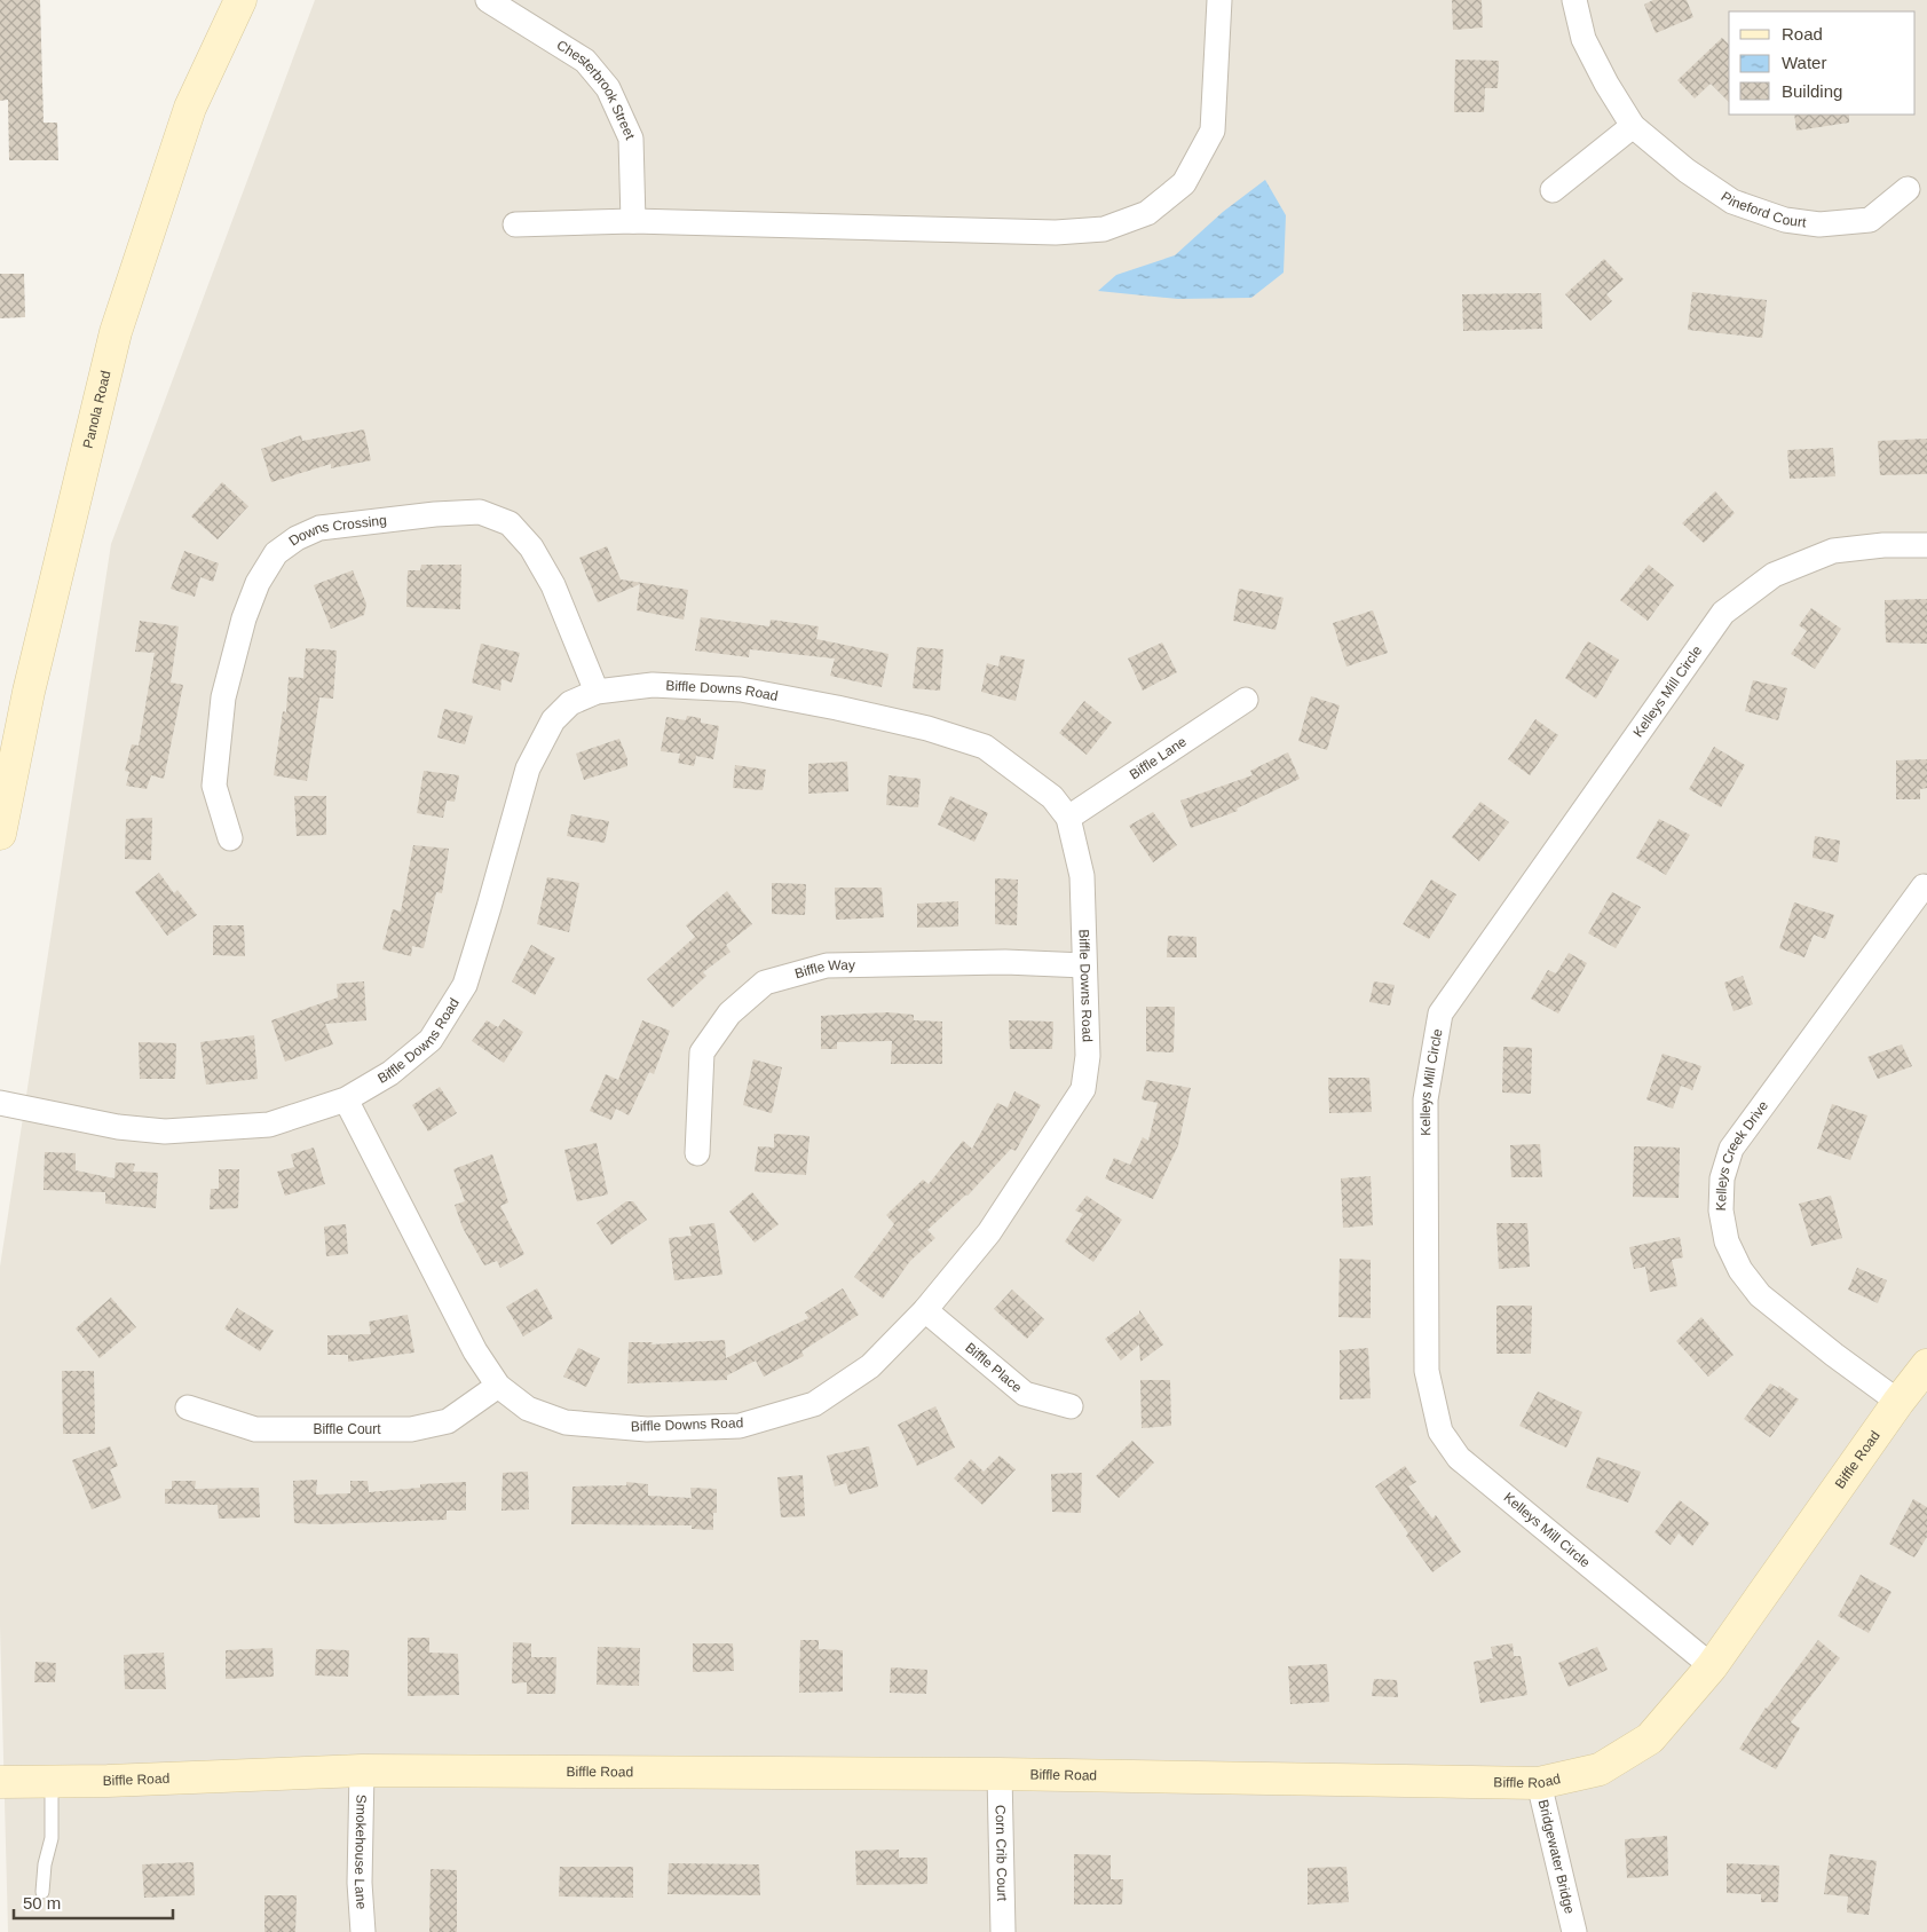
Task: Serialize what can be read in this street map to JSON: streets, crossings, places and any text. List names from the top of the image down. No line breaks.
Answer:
{"streets":{"street":["Chesterbrook Street","Pineford Court","Panola Road","Downs Crossing","Kelleys Mill Circle","Biffle Downs Road","Biffle Lane","Biffle Way","Kelleys Creek Drive","Biffle Place","Biffle Court","Biffle Road","Smokehouse Lane","Corn Crib Court","Bridgewater Bridge"]},"crossings":[["Downs Crossing","Biffle Downs Road"],["Kelleys Mill Circle","Biffle Road"],["Biffle Downs Road","Biffle Lane"],["Biffle Downs Road","Biffle Way"],["Biffle Downs Road","Biffle Place"],["Biffle Downs Road","Biffle Court"],["Kelleys Creek Drive","Biffle Road"],["Biffle Road","Smokehouse Lane"],["Biffle Road","Corn Crib Court"],["Biffle Road","Bridgewater Bridge"]],"legend":["Road","Water","Building"],"scale_bar":"50 m"}
